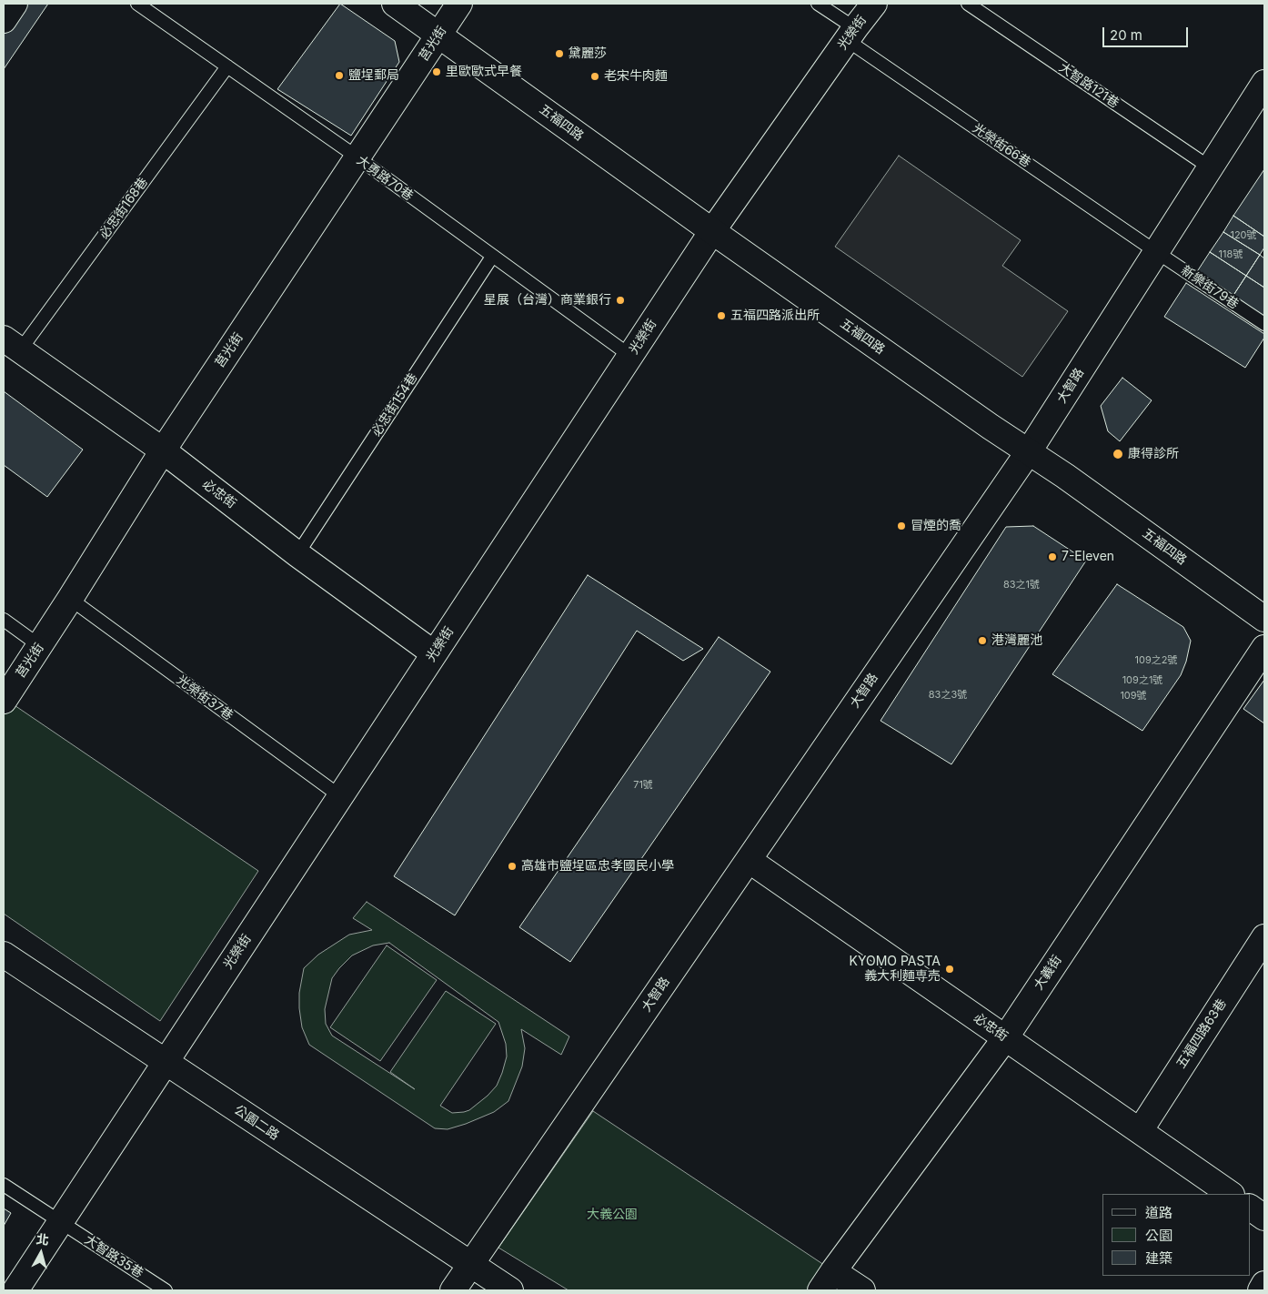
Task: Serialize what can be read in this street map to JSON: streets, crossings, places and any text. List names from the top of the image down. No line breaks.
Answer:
{"streets":{"street":["光榮街","莒光街","五福四路","大智路","必忠街","大義街","五福四路63巷","公園二路"],"lane":["大智路121巷","光榮街66巷","大勇路70巷","必忠街168巷","新樂街79巷","必忠街154巷","光榮街37巷","大智路35巷"]},"crossings":[["光榮街","五福四路"],["光榮街","光榮街66巷"],["光榮街","大勇路70巷"],["光榮街","必忠街"],["光榮街","光榮街37巷"],["光榮街","公園二路"],["光榮街","大智路35巷"],["莒光街","五福四路"],["莒光街","大勇路70巷"],["莒光街","必忠街"],["莒光街","光榮街37巷"],["大智路121巷","大智路"],["五福四路","大智路"],["光榮街66巷","新樂街79巷"],["光榮街66巷","大智路"],["大勇路70巷","必忠街168巷"],["大勇路70巷","必忠街154巷"],["必忠街168巷","必忠街"],["新樂街79巷","大智路"],["大智路","必忠街"],["大智路","公園二路"],["必忠街154巷","必忠街"],["必忠街","大義街"],["必忠街","五福四路63巷"]],"parks":["大義公園"],"places":["黛麗莎","里歐歐式早餐","鹽埕郵局","老宋牛肉麵","星展（台灣）商業銀行","五福四路派出所","康得診所","冒煙的喬","7-Eleven","港灣麗池","高雄市鹽埕區忠孝國民小學","KYOMO PASTA 義大利麵専売"],"house_numbers":["120號","118號","83之1號","109之2號","109之1號","83之3號","109號","71號"],"legend":["道路","公園","建築"],"scale_bar":"20 m","north":"top"}
